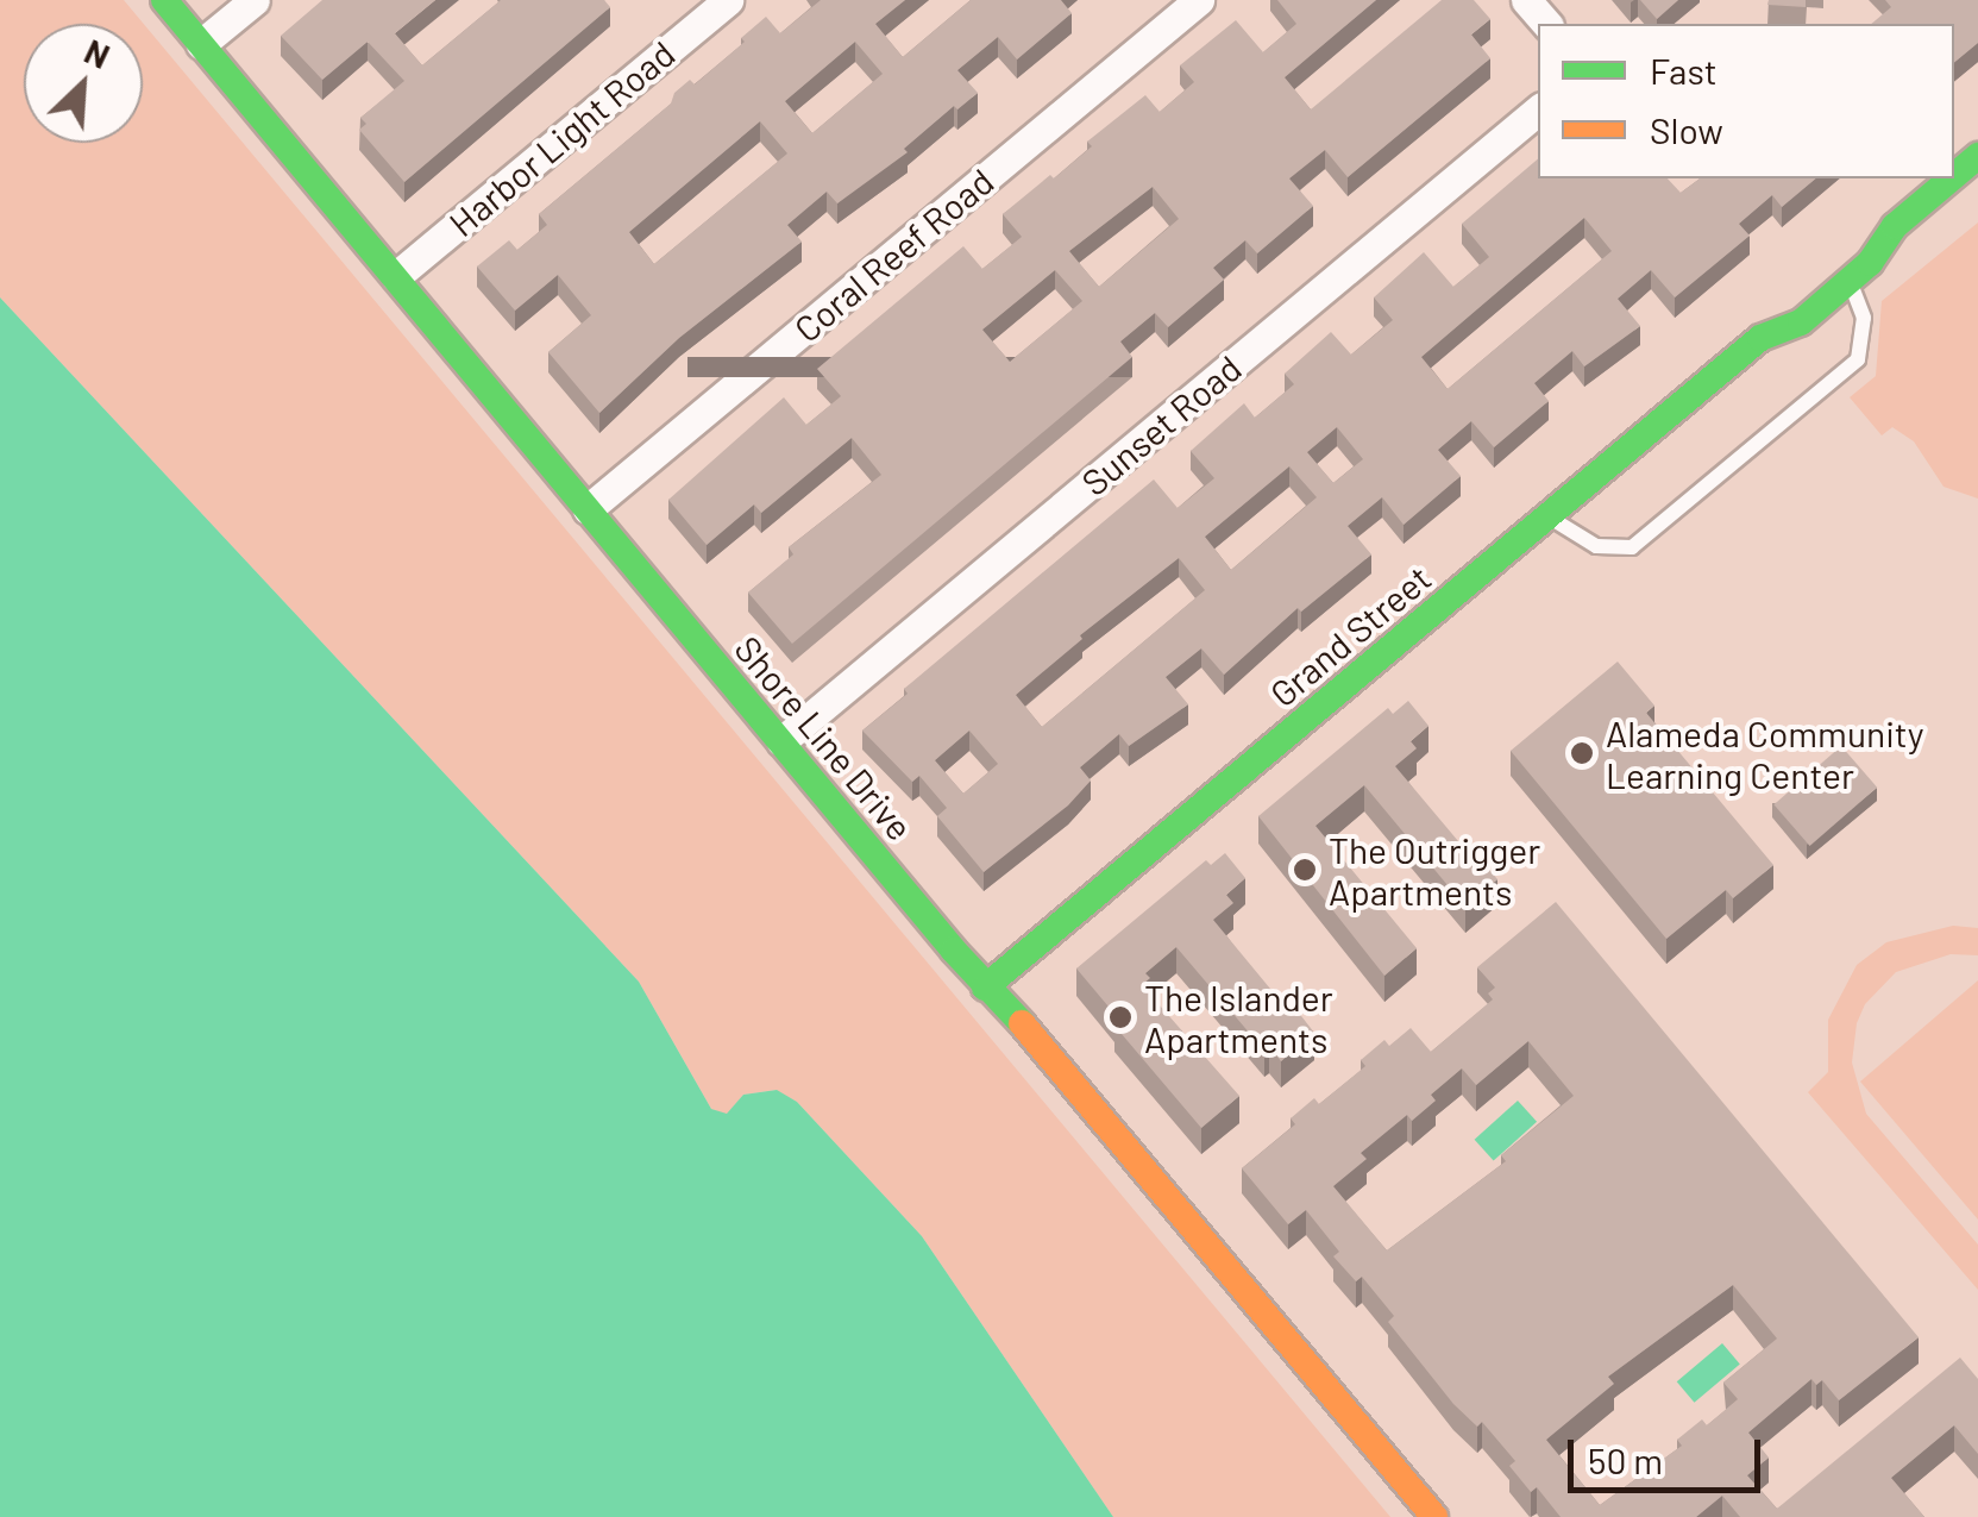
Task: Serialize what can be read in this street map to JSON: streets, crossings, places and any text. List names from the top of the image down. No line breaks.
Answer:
{"streets":{"street":["Harbor Light Road","Coral Reef Road","Sunset Road","Grand Street","Shore Line Drive"]},"crossings":[["Harbor Light Road","Shore Line Drive"],["Coral Reef Road","Shore Line Drive"],["Sunset Road","Shore Line Drive"],["Grand Street","Shore Line Drive"]],"places":["Alameda Community Learning Center","The Outrigger Apartments","The Islander Apartments"],"legend":["Fast","Slow"],"scale_bar":"50 m","north":"top right"}
